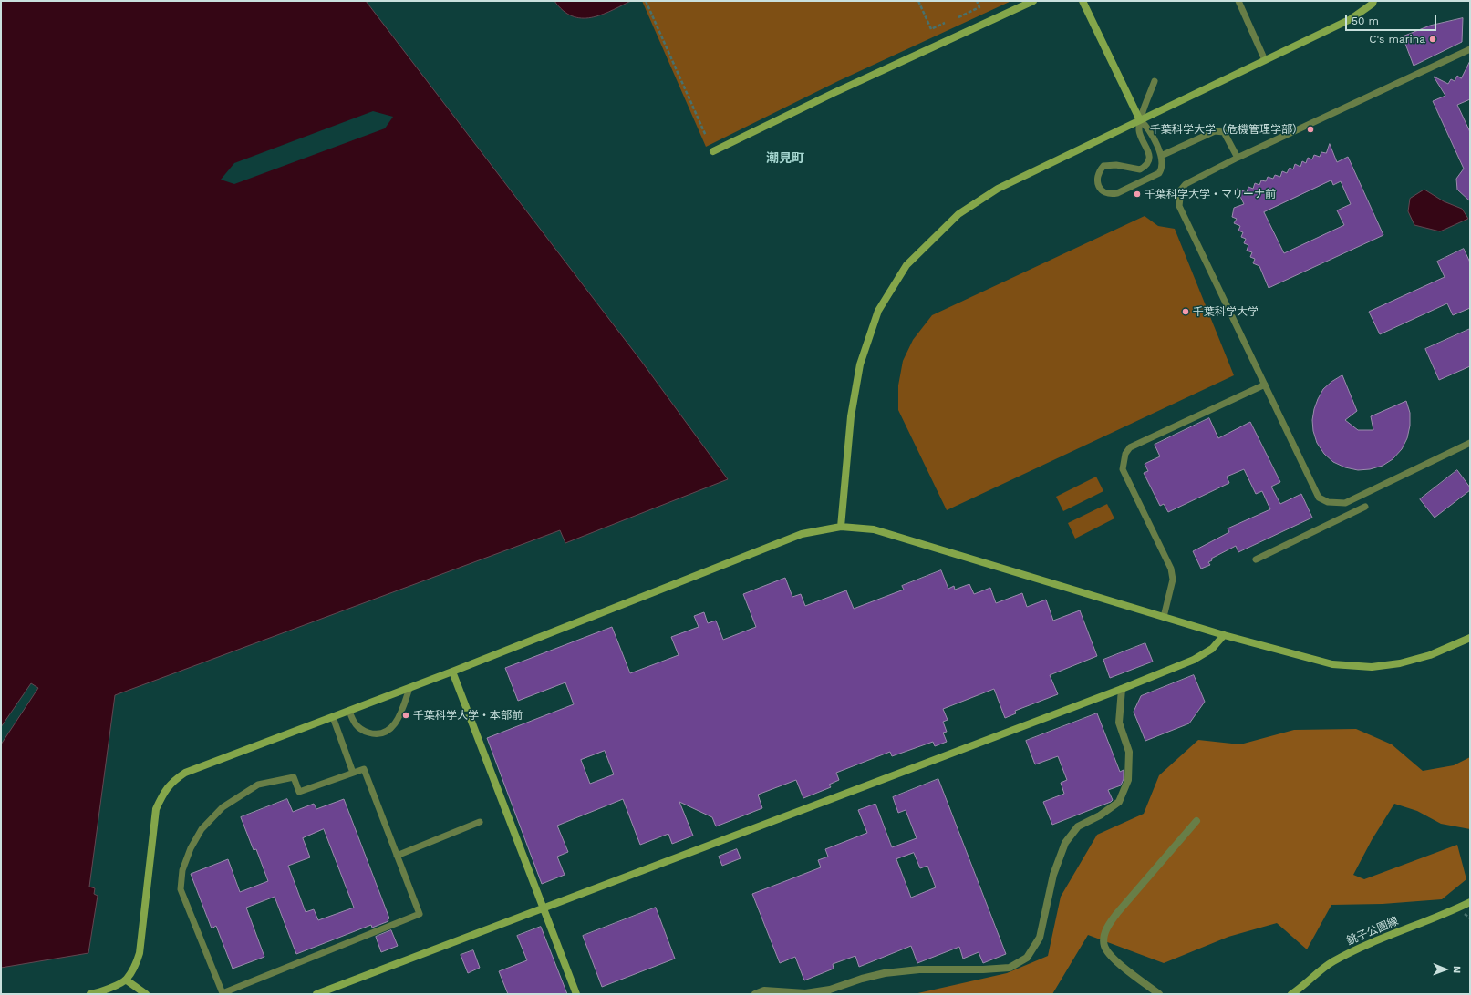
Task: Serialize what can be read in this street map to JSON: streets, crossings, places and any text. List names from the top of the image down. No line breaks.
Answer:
{"streets":{"street":["銚子公園線"]},"districts":["潮見町"],"places":["C's marina","千葉科学大学（危機管理学部）","千葉科学大学・マリーナ前","千葉科学大学","千葉科学大学・本部前"],"scale_bar":"50 m","north":"right"}
